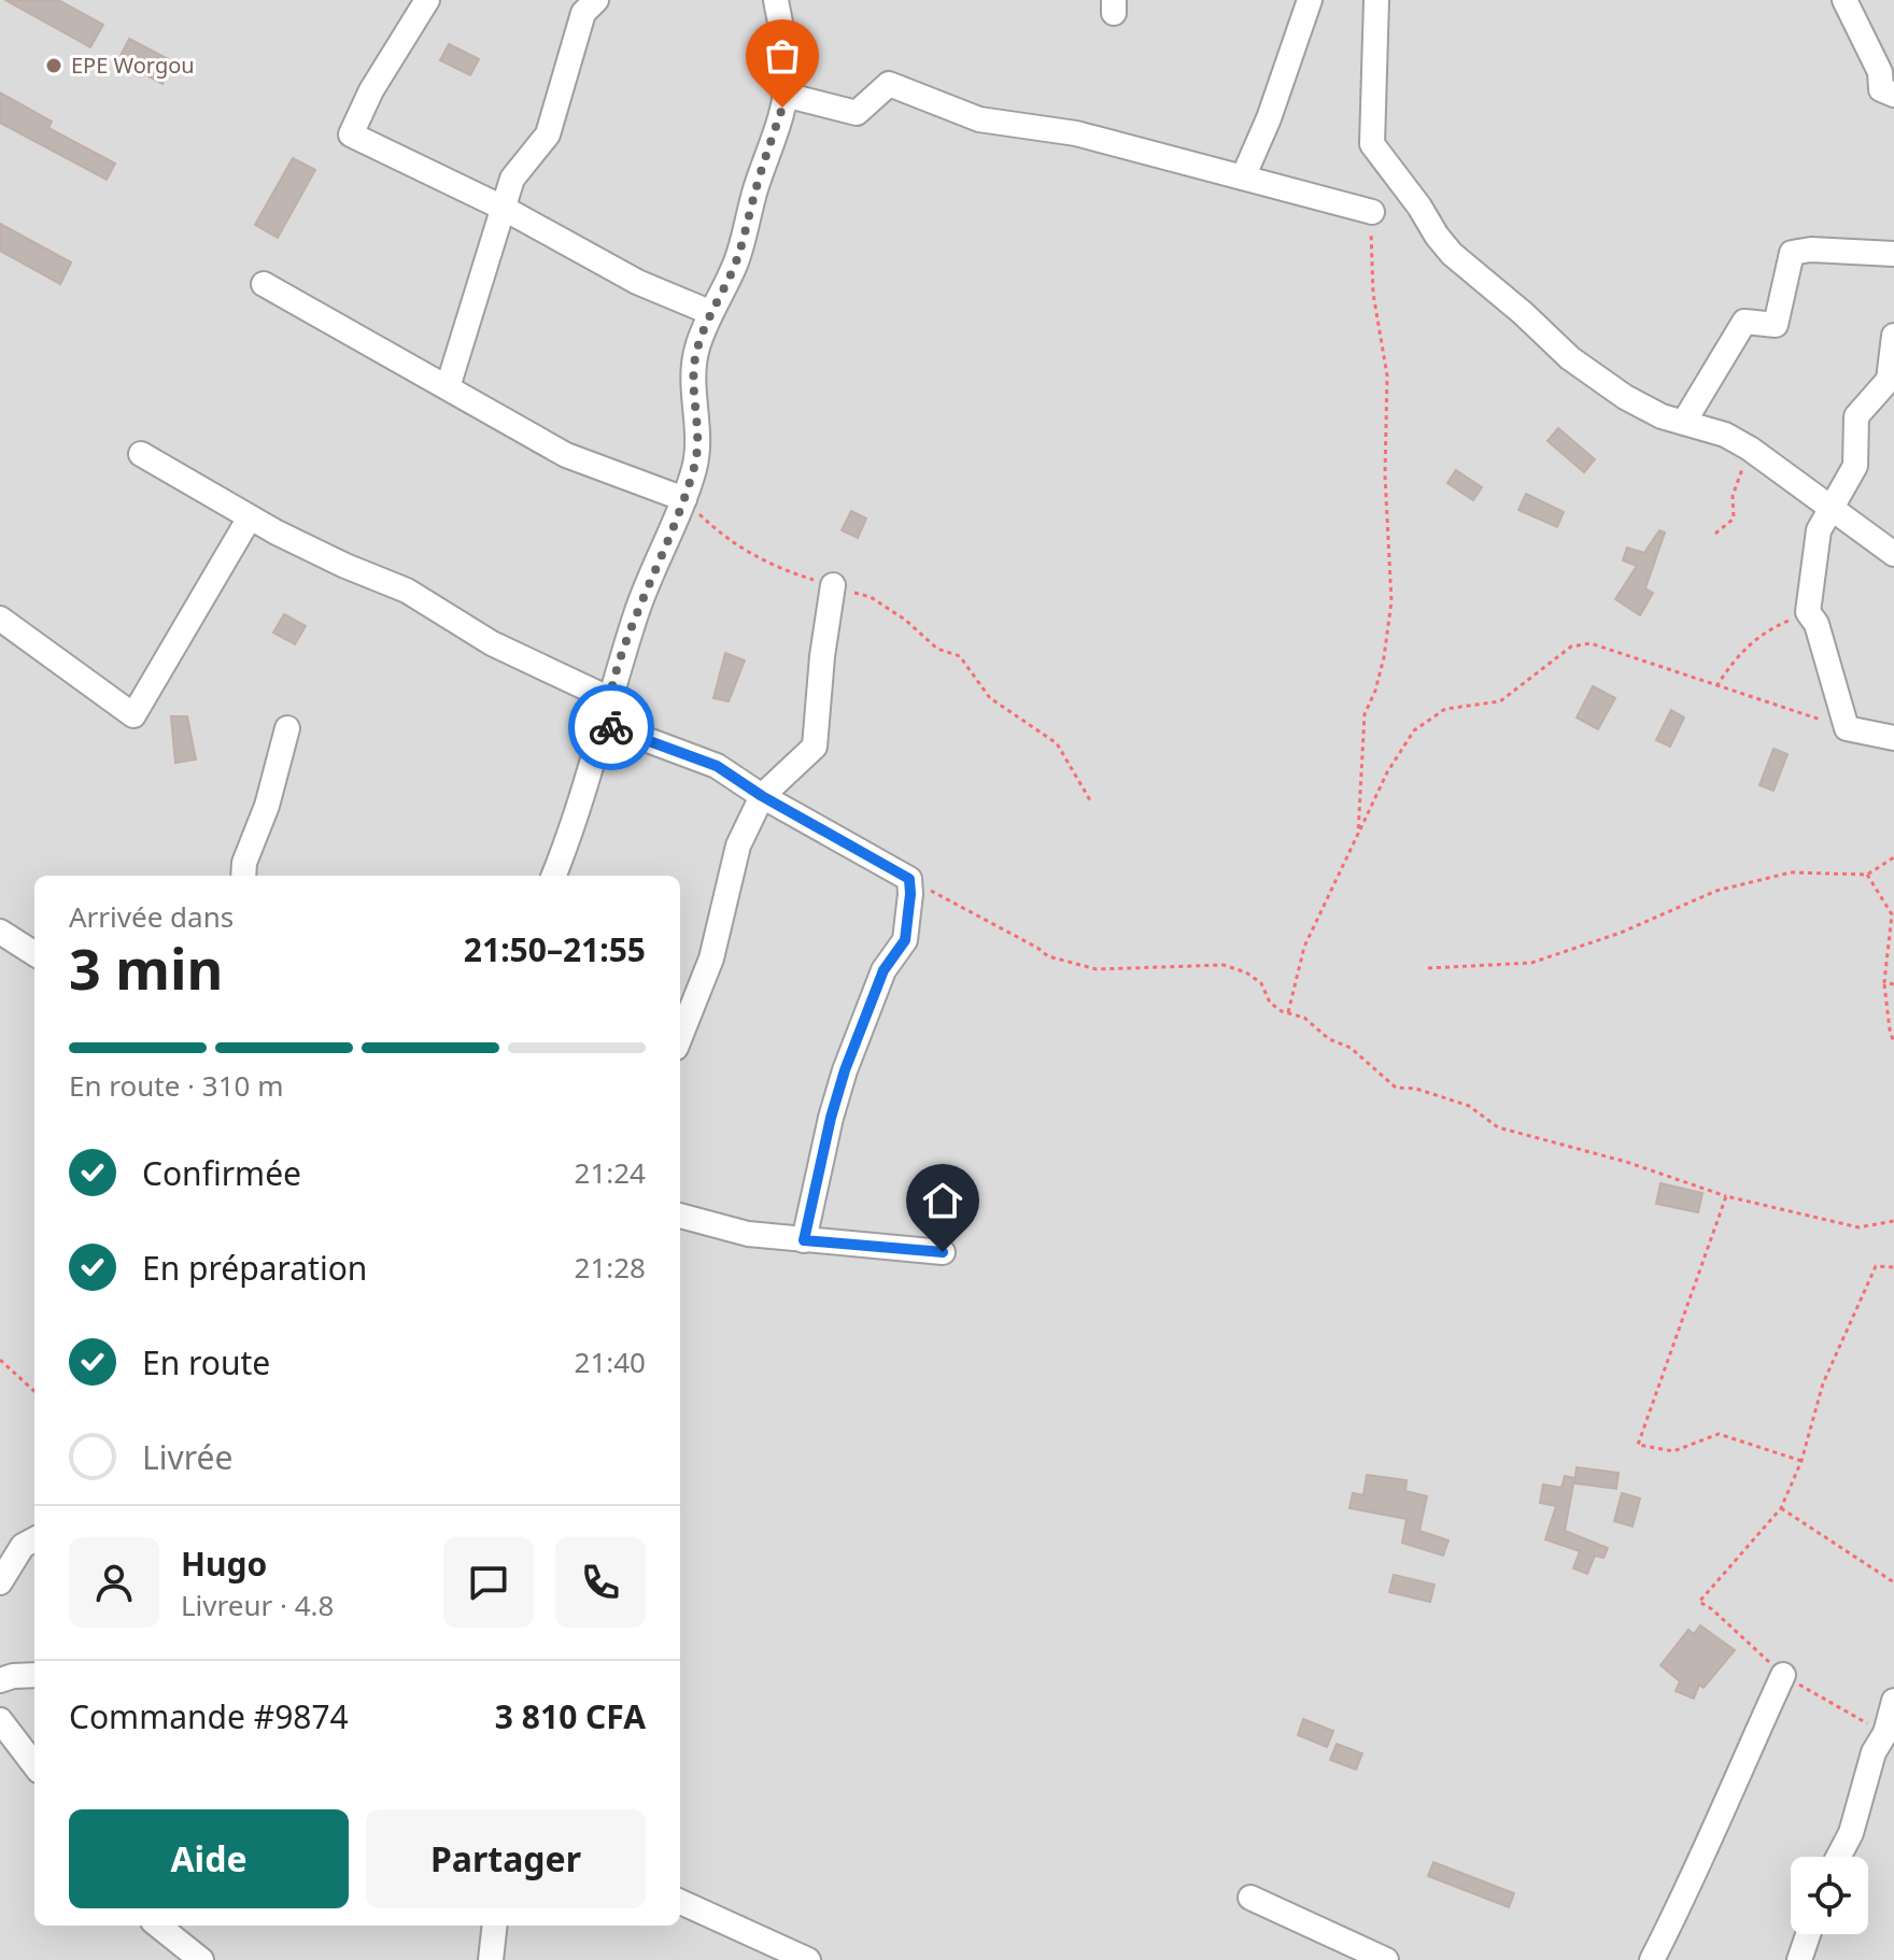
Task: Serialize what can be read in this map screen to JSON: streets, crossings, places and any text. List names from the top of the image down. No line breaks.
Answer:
{"places":["EPE Worgou"],"page":{"heading":["3 min","Arrivée dans","21:50–21:55"],"panel":["Hugo","Livreur · 4.8","Commande #9874","3 810 CFA"],"bar":"En route · 310 m","list":[["Confirmée","21:24"],["En préparation","21:28"],["En route","21:40"],"Livrée"],"buttons":["Aide","Partager"]}}
